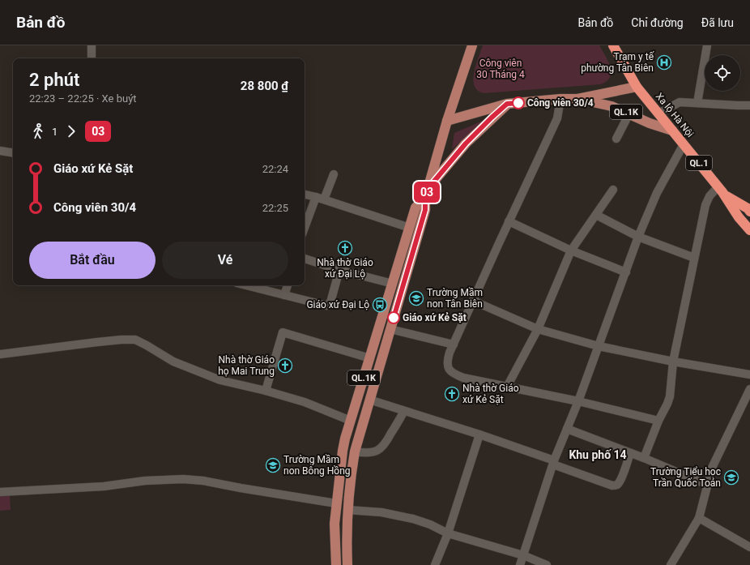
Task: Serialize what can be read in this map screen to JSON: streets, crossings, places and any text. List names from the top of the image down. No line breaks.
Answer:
{"streets":{"highway":["Xa lộ Hà Nội","QL.1"],"main road":["QL.1K"]},"crossings":[["QL.1K","Xa lộ Hà Nội"]],"districts":["Khu phố 14"],"parks":["Công viên 30 Tháng 4"],"places":{"hospital":["Trạm y tế phường Tân Biên"],"other":["Công viên 30/4","Giáo xứ Kẻ Sặt"],"church":["Nhà thờ Giáo xứ Đại Lộ","Nhà thờ Giáo họ Mai Trung","Nhà thờ Giáo xứ Kẻ Sặt"],"school or university":["Trường Mầm non Tân Biên","Trường Mầm non Bông Hồng","Trường Tiểu học Trần Quốc Toản"],"bus stop":["Giáo xứ Đại Lộ"]},"lines":["bus line 03"],"page":{"header":"Bản đồ","nav":["Bản đồ","Chỉ đường","Đã lưu"],"on_map":"03","heading":["2 phút","22:23 – 22:25 · Xe buýt","28 800 ₫"],"legs":["1","03"],"list":[{"name":"Giáo xứ Kẻ Sặt","value":"22:24"},{"name":"Công viên 30/4","value":"22:25"}],"buttons":["Bắt đầu","Vé"]}}
